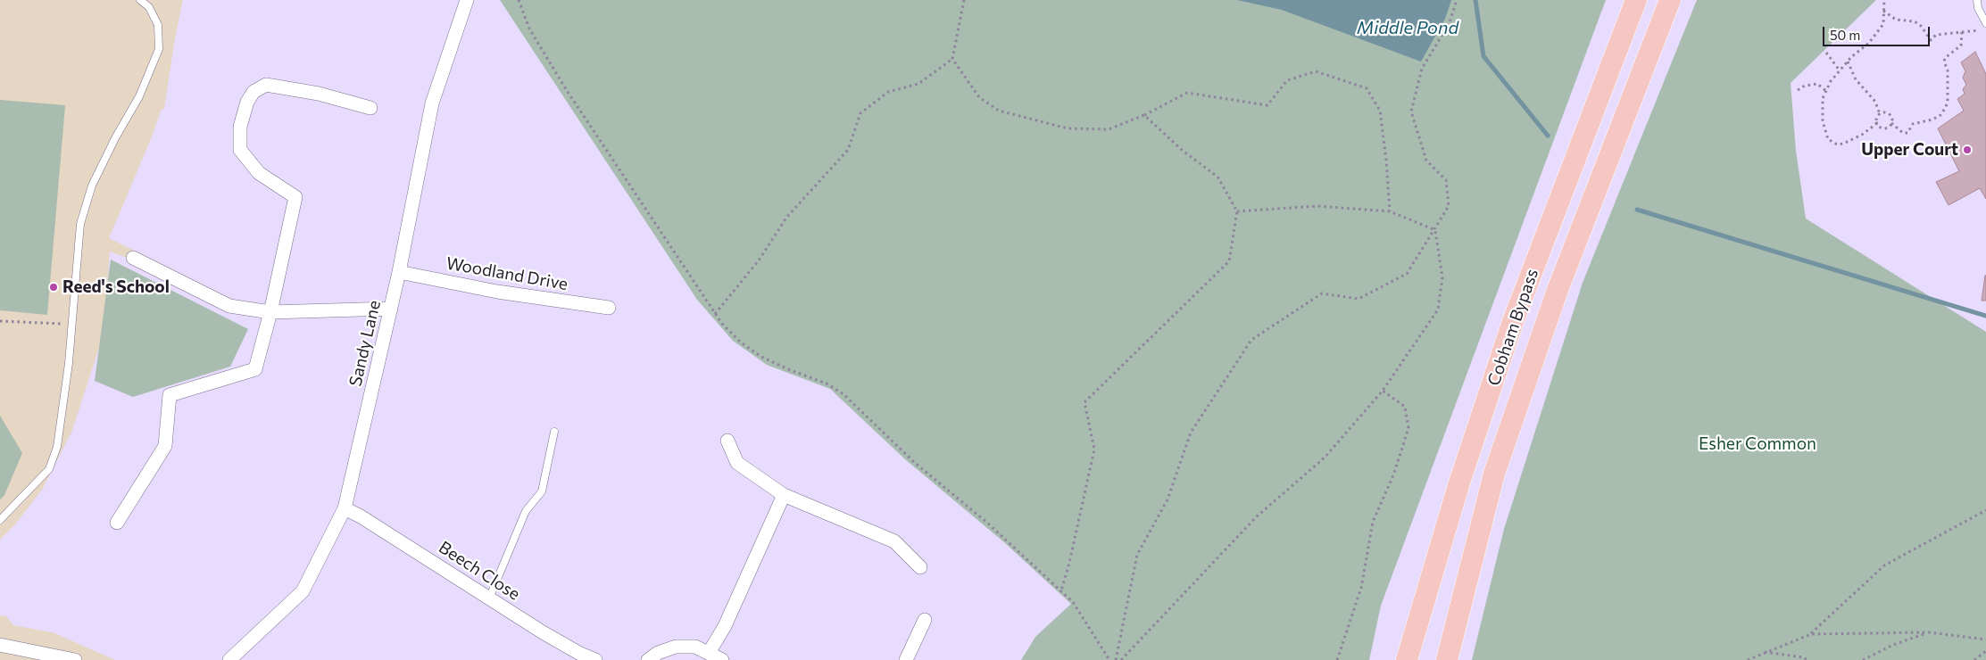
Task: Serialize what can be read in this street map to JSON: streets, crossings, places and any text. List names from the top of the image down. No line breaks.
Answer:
{"streets":{"highway":["Cobham Bypass"],"street":["Woodland Drive","Sandy Lane","Beech Close"]},"crossings":[["Woodland Drive","Sandy Lane"],["Sandy Lane","Beech Close"]],"water":["Middle Pond"],"parks":["Esher Common"],"places":["Upper Court","Reed's School"],"scale_bar":"50 m"}
